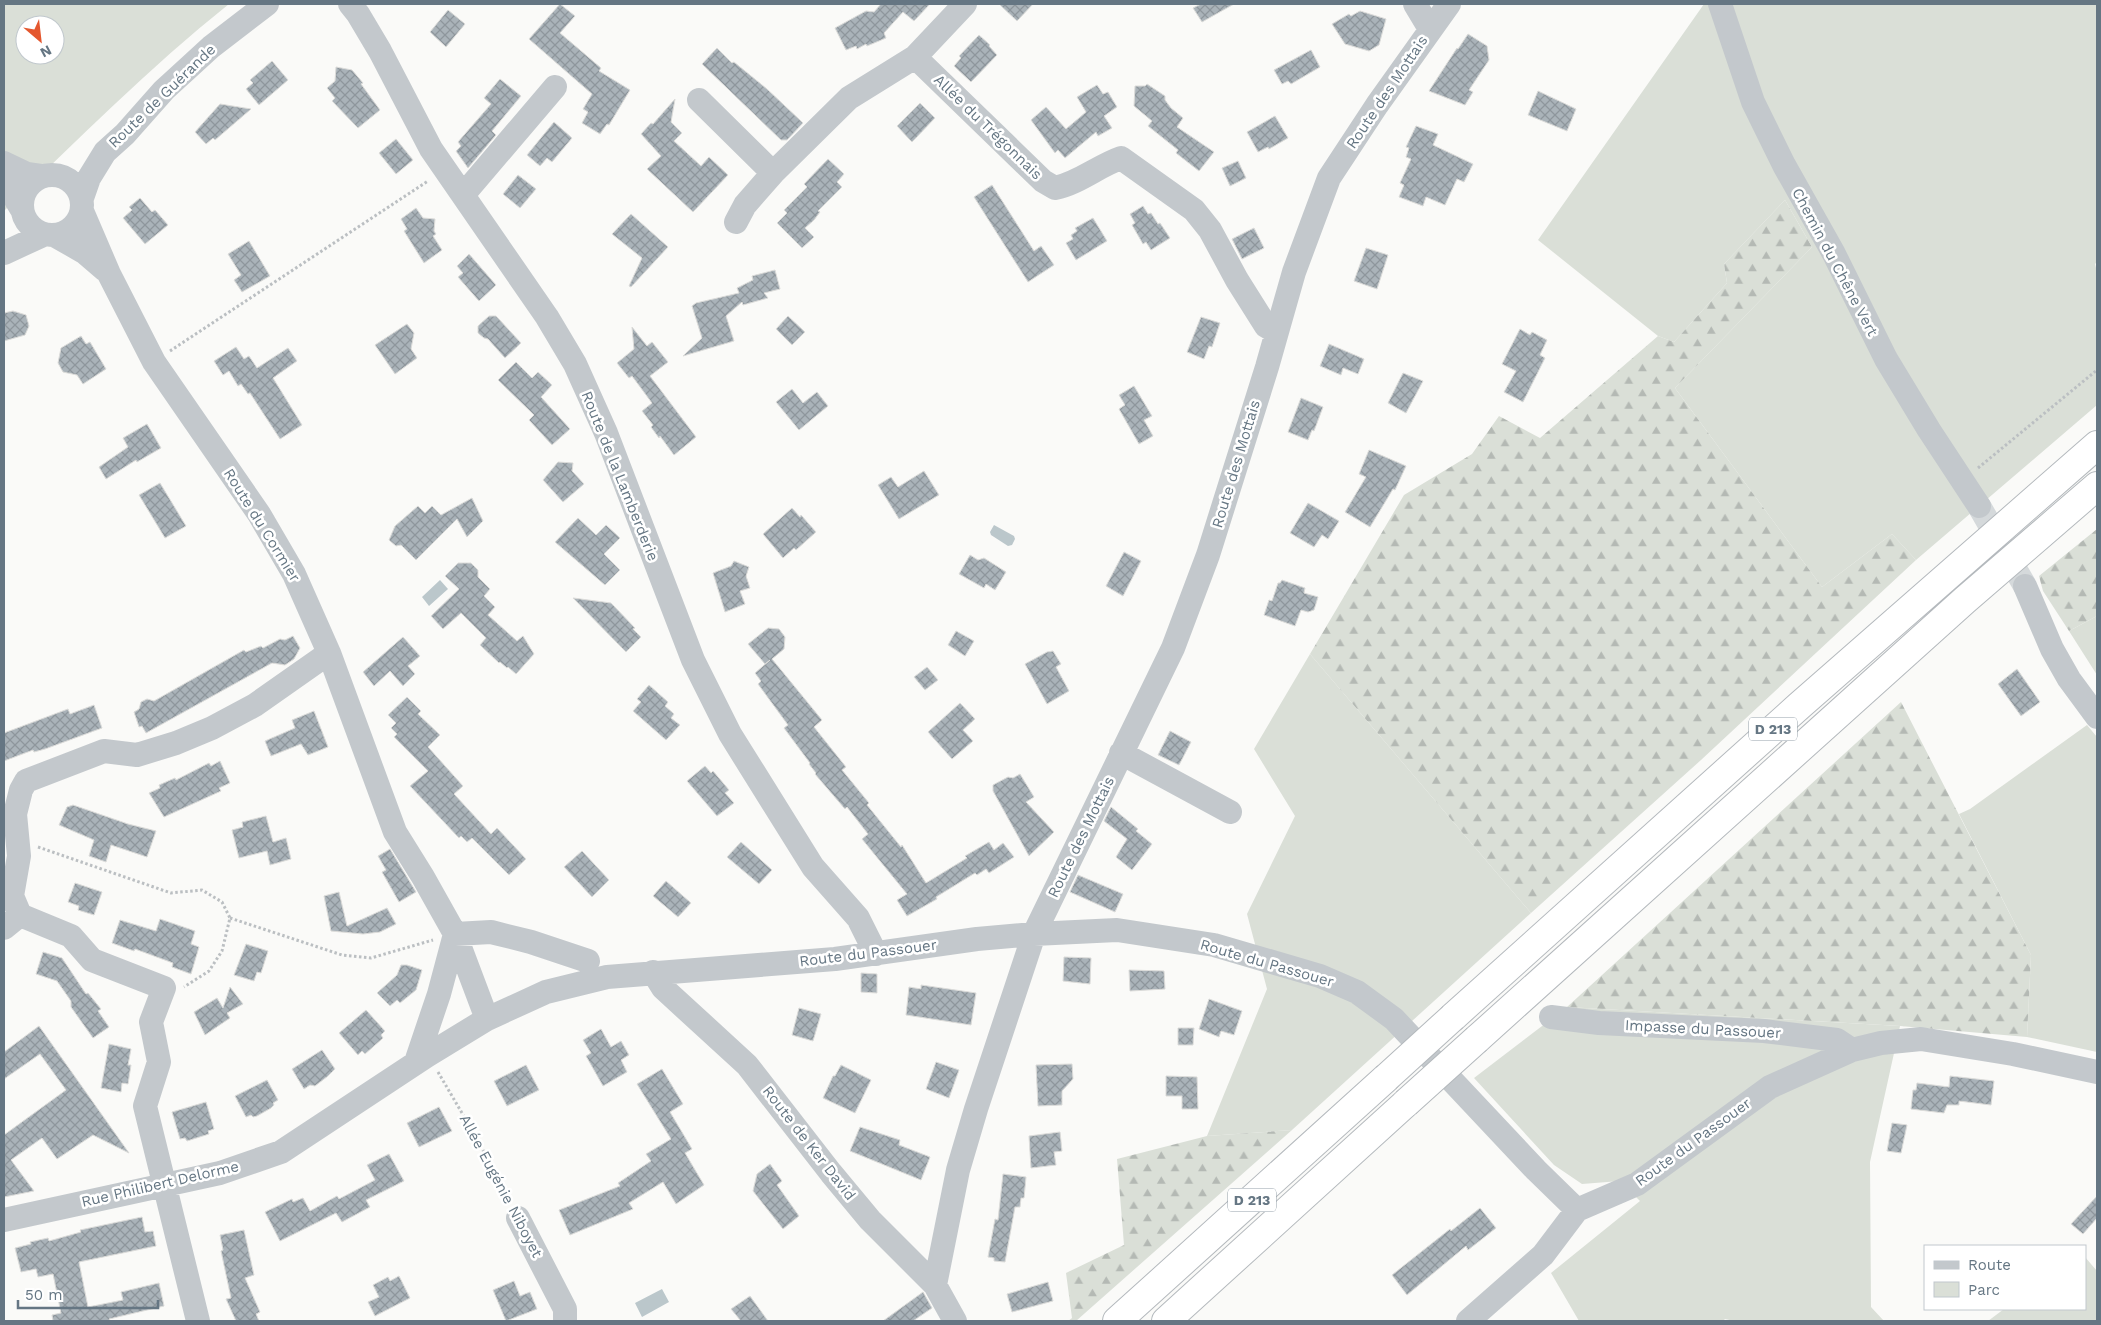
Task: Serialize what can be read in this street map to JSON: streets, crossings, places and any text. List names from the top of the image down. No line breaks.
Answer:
{"streets":{"highway":["D 213"],"street":["Route des Mottais","Route de Guérande","Allée du Trégonnais","Chemin du Chêne Vert","Route de la Lamberderie","Route du Cormier","Route du Passouer","Impasse du Passouer","Route de Ker David","Rue Philibert Delorme","Allée Eugénie Niboyet"]},"crossings":[["Route des Mottais","Allée du Trégonnais"],["Route des Mottais","Route du Passouer"],["Route des Mottais","Route de Ker David"],["Route de Guérande","Route du Cormier"],["Route de la Lamberderie","Route du Passouer"],["Route du Cormier","Route du Passouer"],["Route du Cormier","Rue Philibert Delorme"],["Route du Passouer","Impasse du Passouer"],["Route du Passouer","Route de Ker David"],["Route du Passouer","Rue Philibert Delorme"],["Rue Philibert Delorme","Allée Eugénie Niboyet"]],"legend":["Route","Parc"],"scale_bar":"50 m","north":"bottom right"}
